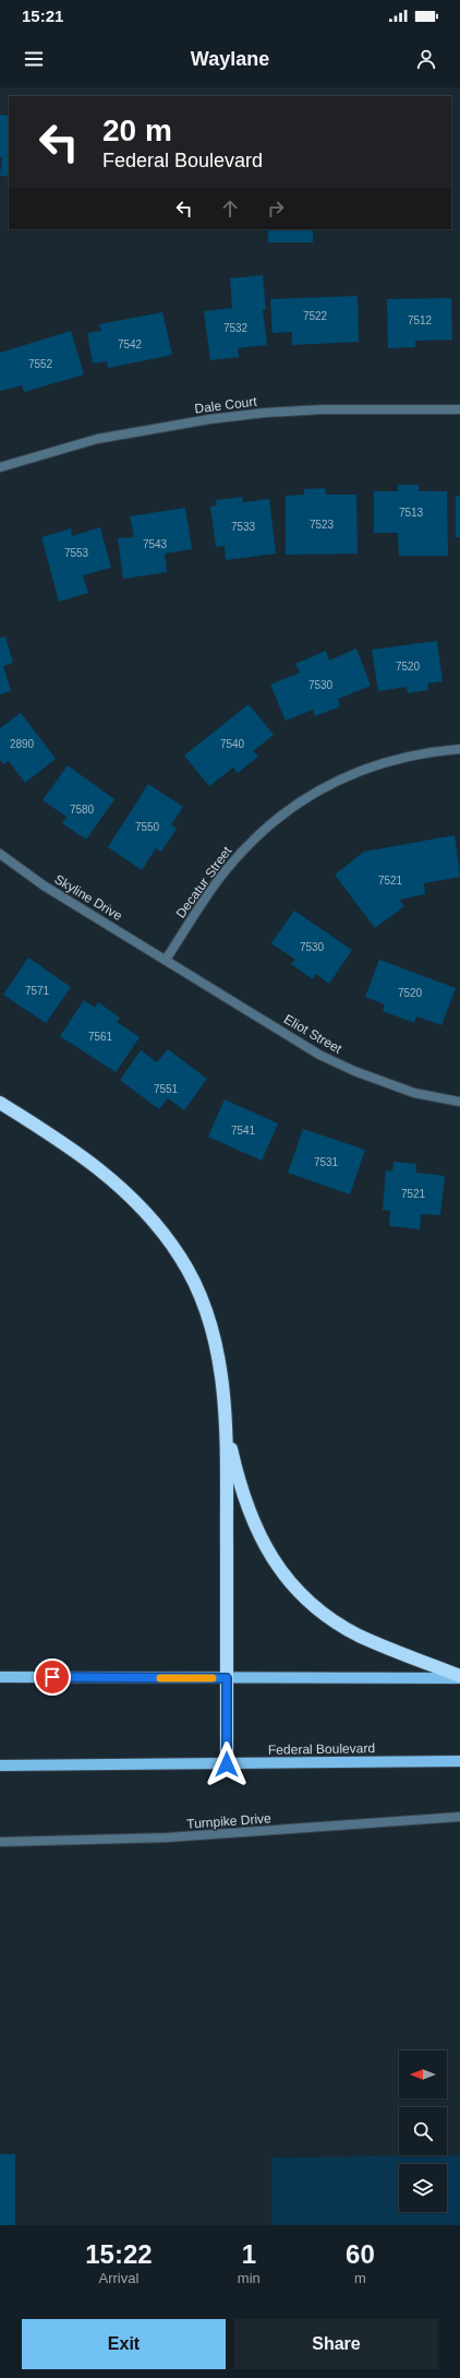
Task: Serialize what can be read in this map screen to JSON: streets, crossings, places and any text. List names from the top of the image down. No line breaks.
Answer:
{"streets":{"main road":["Federal Boulevard"],"street":["Dale Court","Decatur Street","Skyline Drive","Eliot Street","Turnpike Drive"]},"crossings":[["Decatur Street","Skyline Drive"],["Decatur Street","Eliot Street"],["Skyline Drive","Eliot Street"]],"house_numbers":["7522","7512","7532","7542","7552","7513","7523","7533","7543","7553","7520","7530","2890","7540","7580","7550","7521","7530","7571","7520","7561","7551","7541","7531","7521"],"north":"left","page":{"status":"15:21","header":"Waylane","turn":["20 m","Federal Boulevard"],"eta":["15:22","Arrival","1","min","60","m"],"buttons":["Exit","Share"]}}
